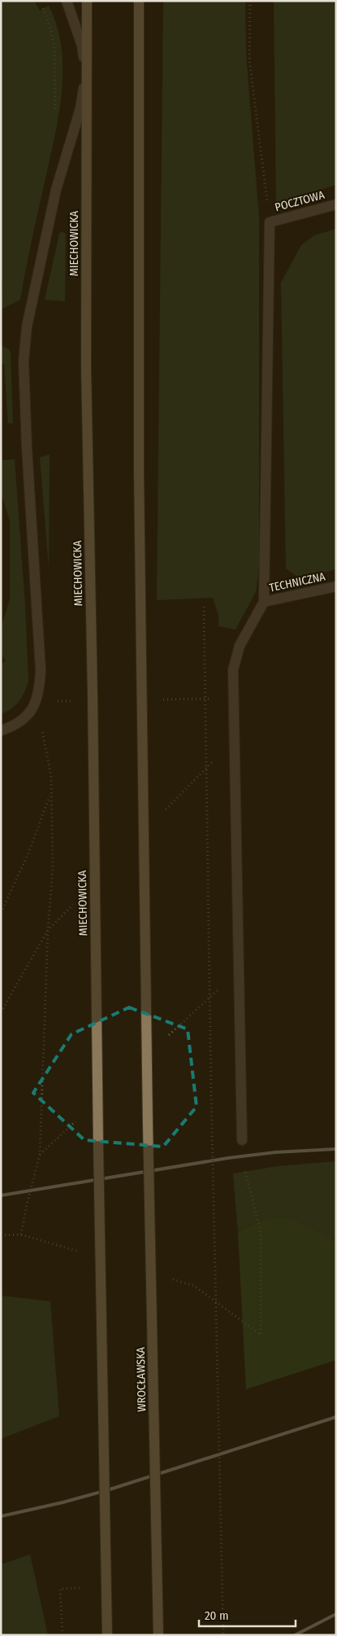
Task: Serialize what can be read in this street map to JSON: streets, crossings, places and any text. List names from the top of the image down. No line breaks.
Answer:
{"streets":{"main road":["MIECHOWICKA","WROCŁAWSKA"],"street":["POCZTOWA","TECHNICZNA"]},"scale_bar":"20 m"}
